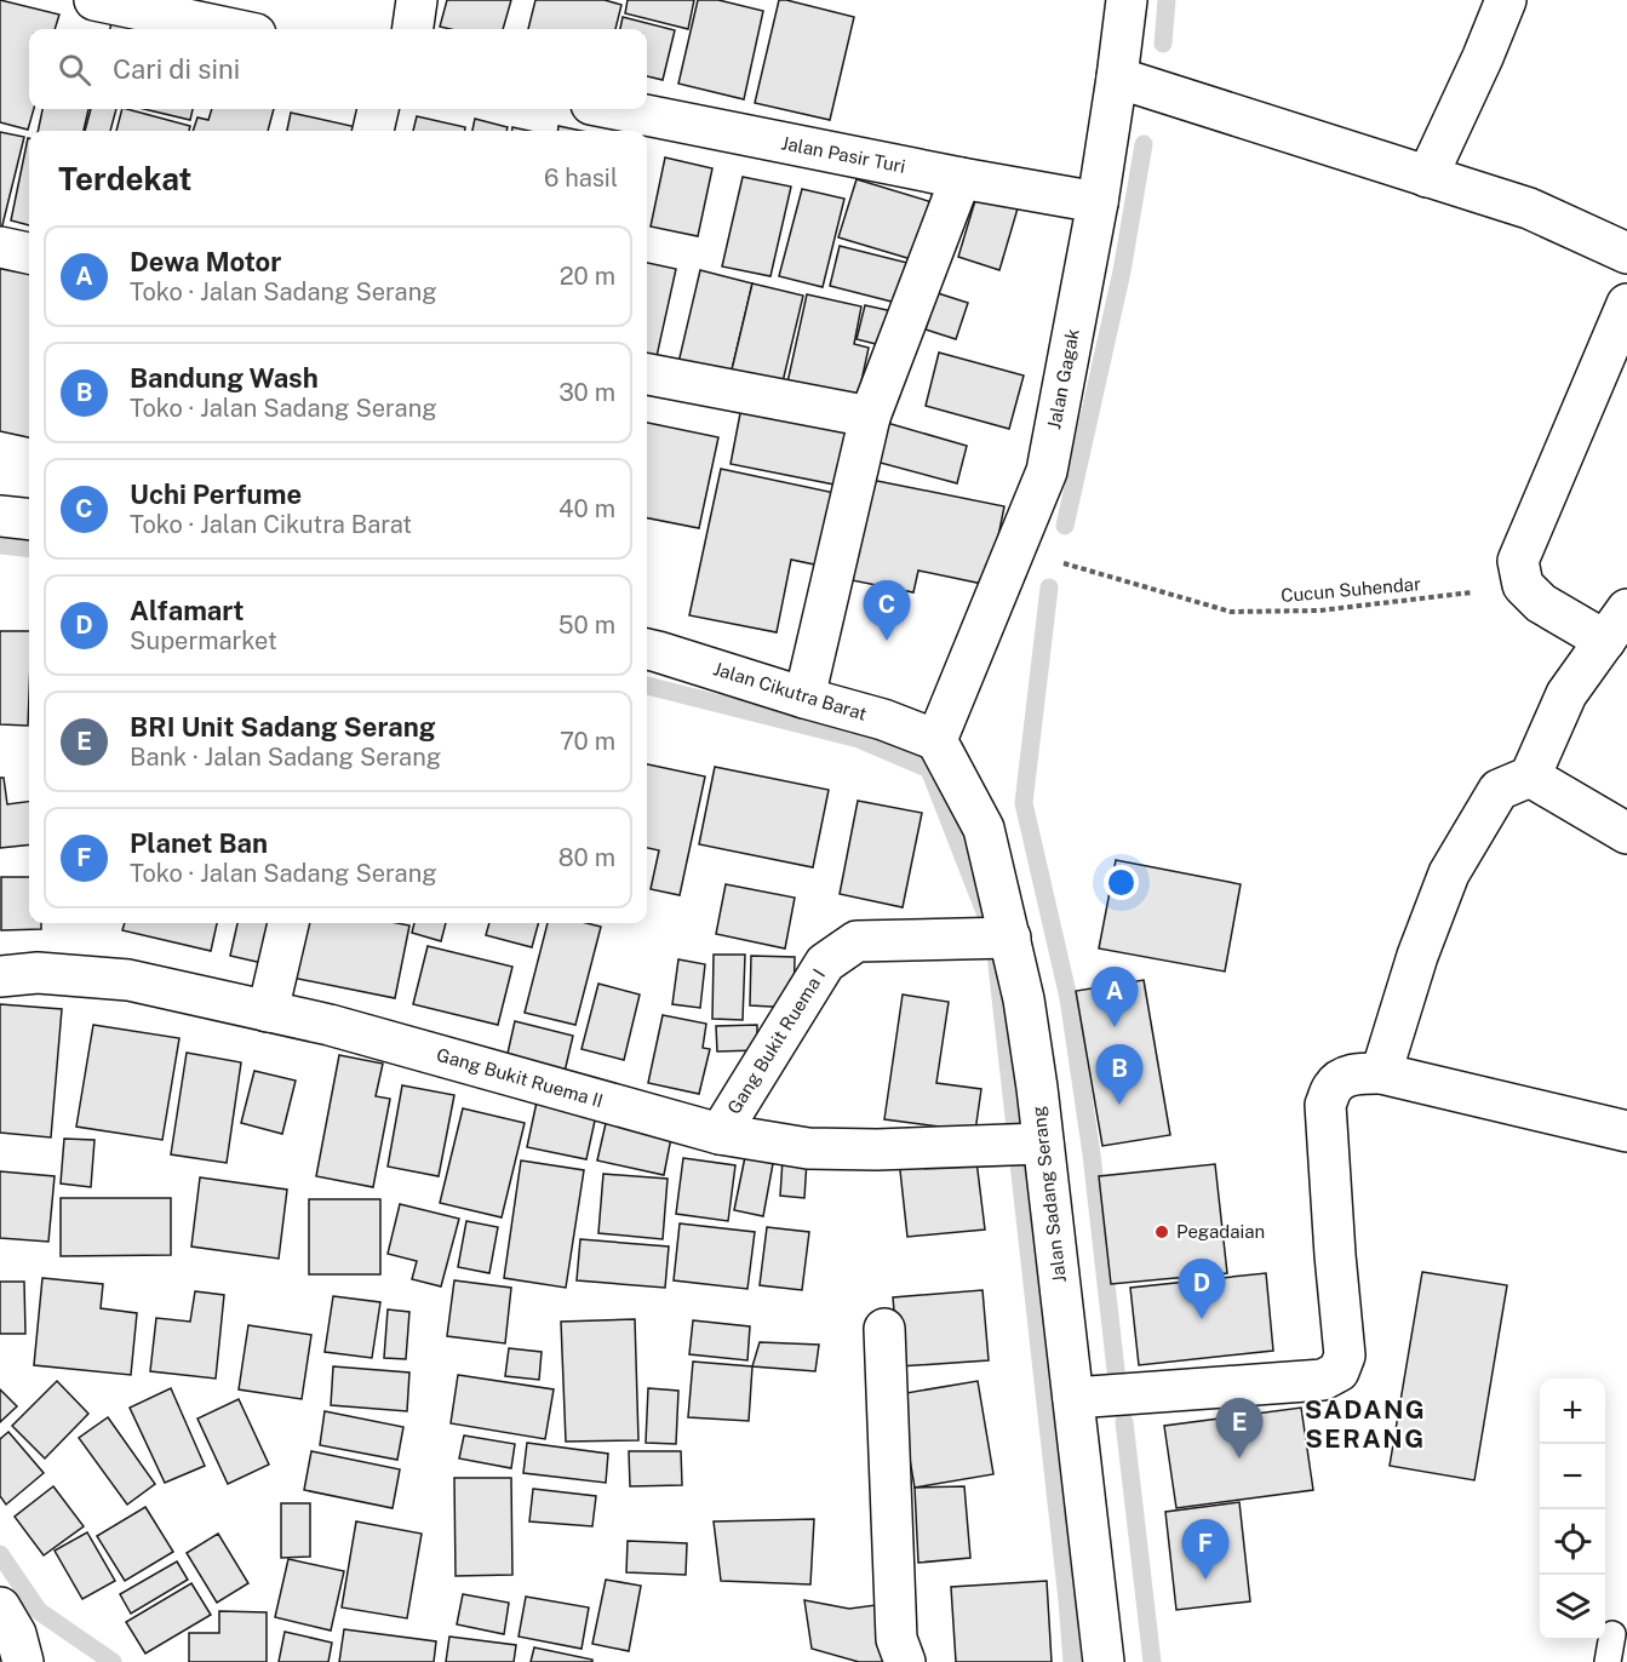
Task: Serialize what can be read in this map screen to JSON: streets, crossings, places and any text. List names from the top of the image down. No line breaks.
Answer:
{"streets":{"street":["Jalan Pasir Turi","Jalan Gagak","Jalan Cikutra Barat","Gang Bukit Ruema I","Gang Bukit Ruema II","Jalan Sadang Serang"],"path":["Cucun Suhendar"]},"crossings":[["Jalan Pasir Turi","Jalan Gagak"],["Jalan Gagak","Cucun Suhendar"],["Jalan Gagak","Jalan Cikutra Barat"],["Jalan Gagak","Jalan Sadang Serang"],["Jalan Cikutra Barat","Jalan Sadang Serang"],["Gang Bukit Ruema I","Gang Bukit Ruema II"],["Gang Bukit Ruema I","Jalan Sadang Serang"],["Gang Bukit Ruema II","Jalan Sadang Serang"]],"districts":["SADANG SERANG"],"places":["Pegadaian"],"page":{"search":"Cari di sini","heading":["Terdekat","6 hasil"],"list":[{"mark":"A","name":"Dewa Motor","note":"Toko · Jalan Sadang Serang","value":"20 m"},{"mark":"B","name":"Bandung Wash","note":"Toko · Jalan Sadang Serang","value":"30 m"},{"mark":"C","name":"Uchi Perfume","note":"Toko · Jalan Cikutra Barat","value":"40 m"},{"mark":"D","name":"Alfamart","note":"Supermarket","value":"50 m"},{"mark":"E","name":"BRI Unit Sadang Serang","note":"Bank · Jalan Sadang Serang","value":"70 m"},{"mark":"F","name":"Planet Ban","note":"Toko · Jalan Sadang Serang","value":"80 m"}],"pins":["C","A","B","D","E","F"],"map_buttons":["+","−"]}}
